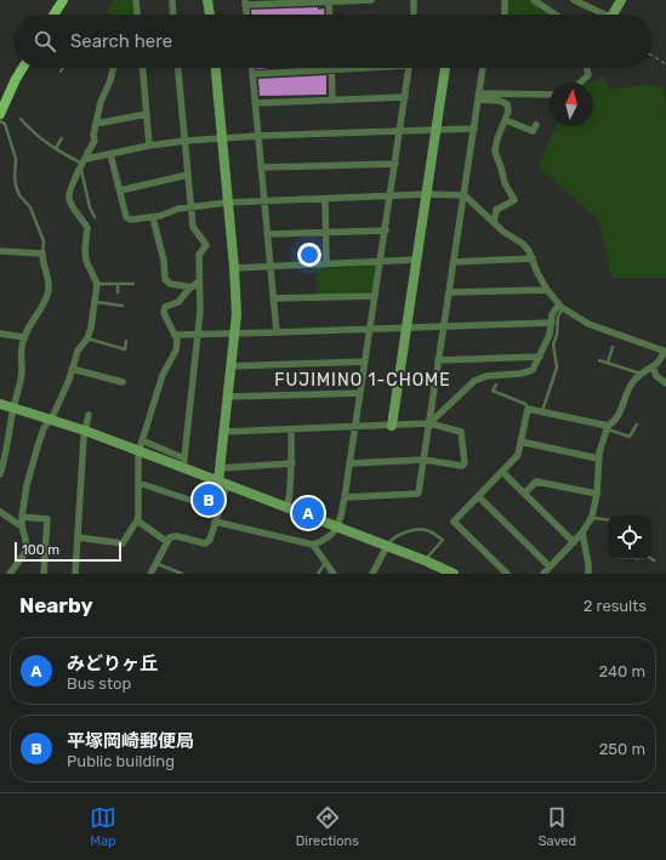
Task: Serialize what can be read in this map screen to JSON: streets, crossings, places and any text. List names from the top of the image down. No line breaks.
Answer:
{"districts":["FUJIMINO 1-CHOME"],"scale_bar":"100 m","north":"top","page":{"search":"Search here","pins":["B","A"],"scale":"100 m","heading":["Nearby","2 results"],"list":[{"mark":"A","name":"みどりヶ丘","note":"Bus stop","value":"240 m"},{"mark":"B","name":"平塚岡崎郵便局","note":"Public building","value":"250 m"}],"nav":["Map","Directions","Saved"]}}
